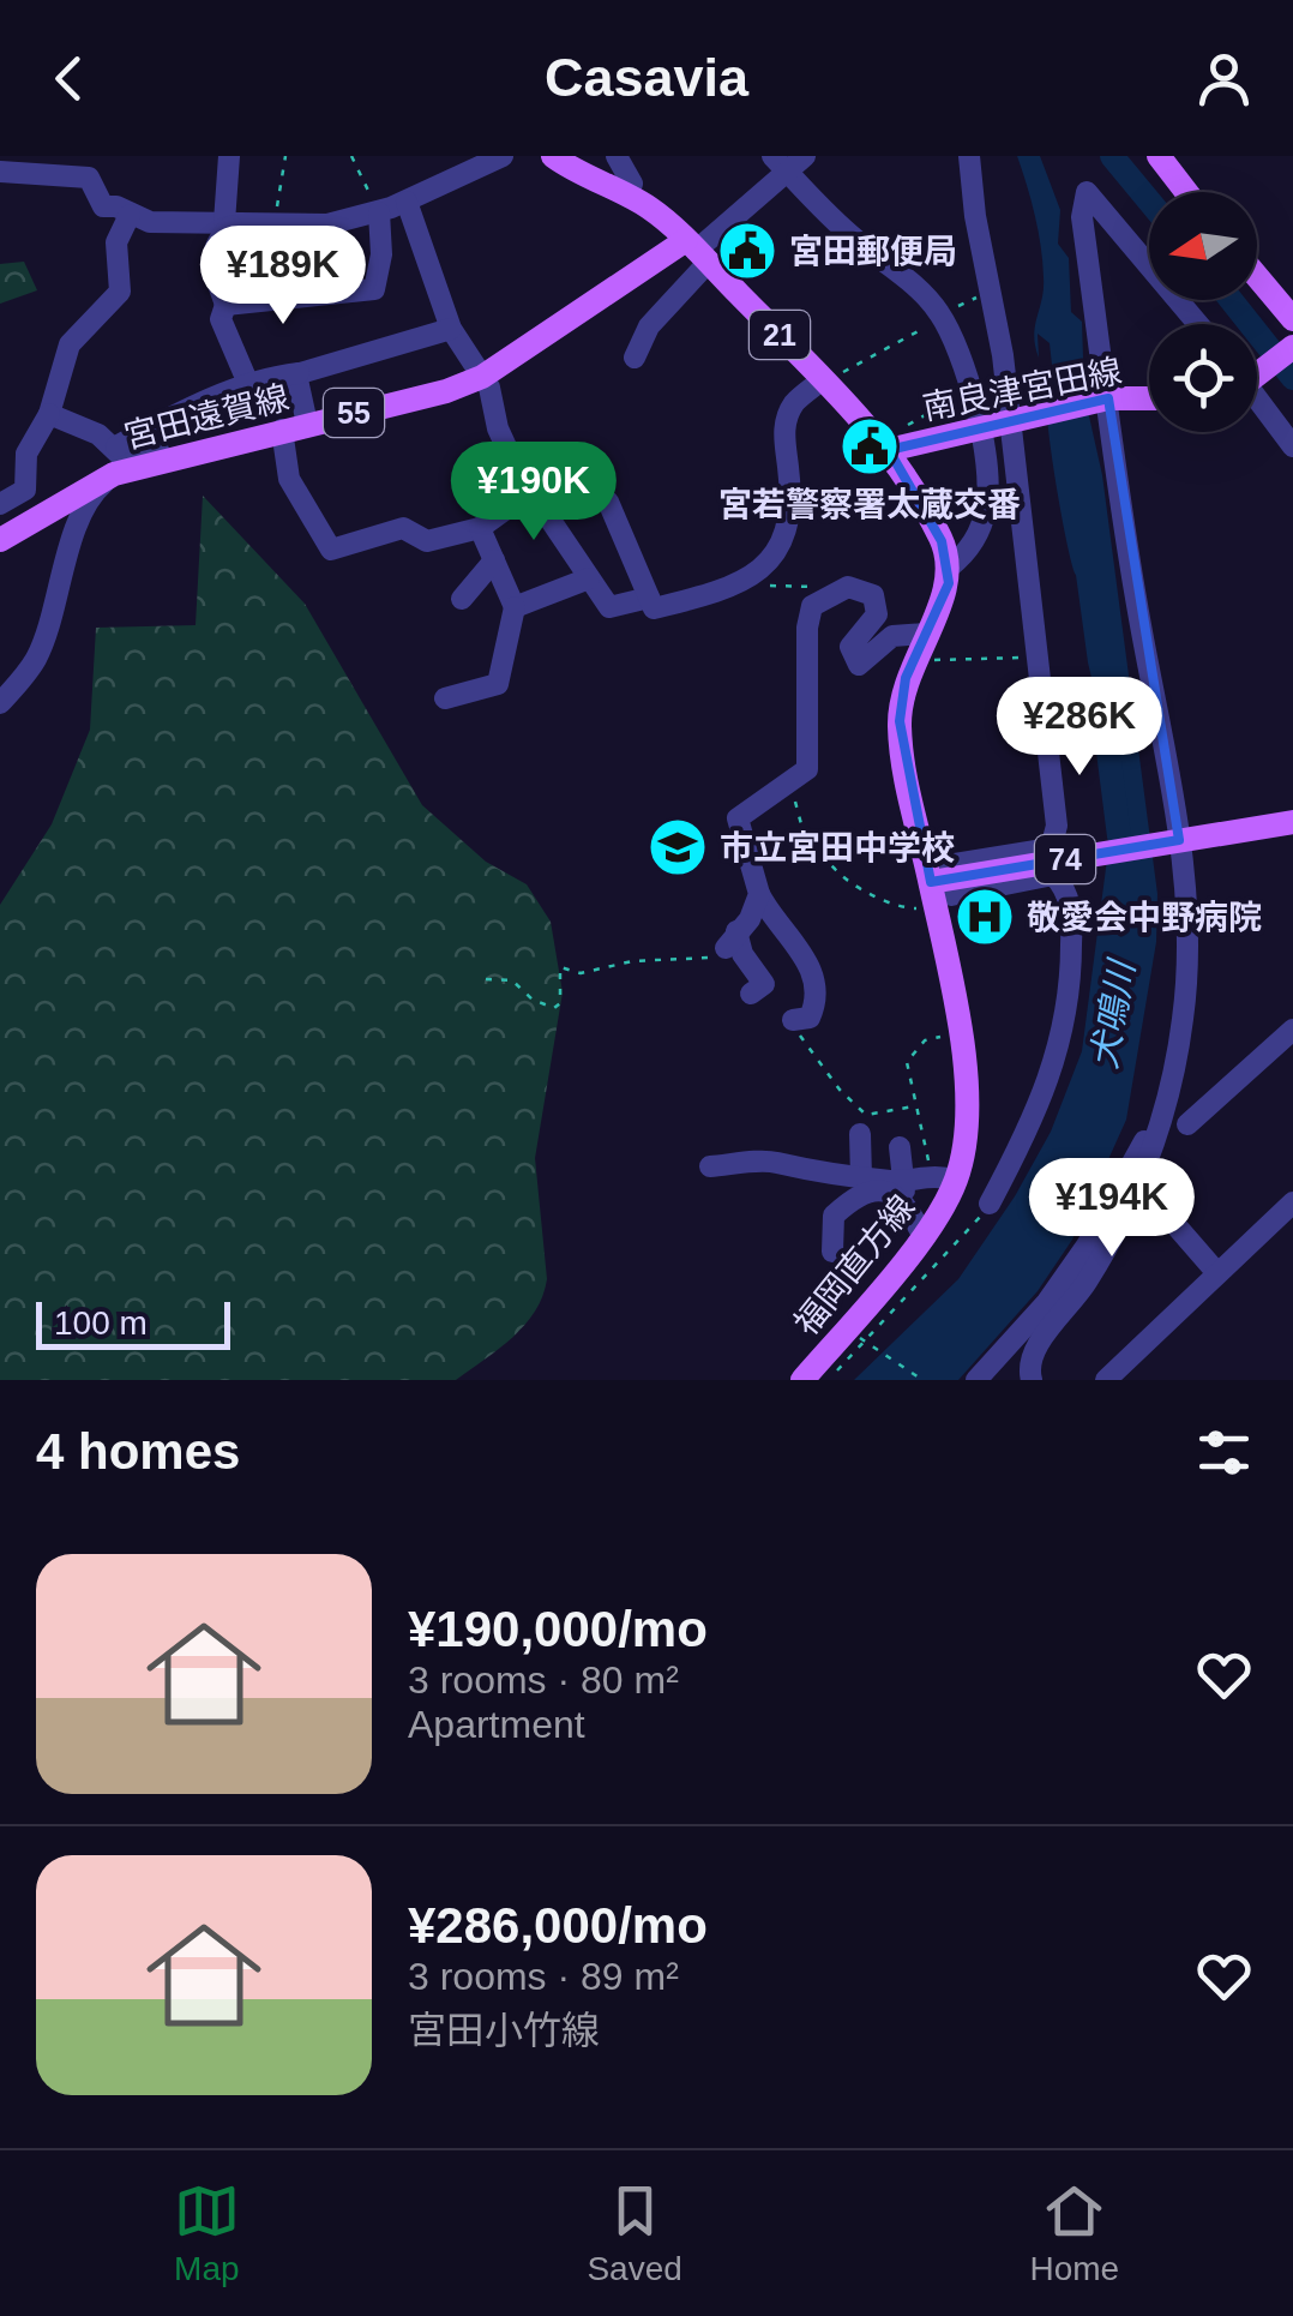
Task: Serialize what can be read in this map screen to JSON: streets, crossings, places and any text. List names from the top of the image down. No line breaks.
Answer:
{"streets":{"main road":["21","南良津宮田線","55","宮田遠賀線","74","福岡直方線"]},"crossings":[["21","南良津宮田線"],["21","宮田遠賀線"],["21","福岡直方線"],["74","福岡直方線"]],"water":["犬鳴川"],"places":{"public building":["宮田郵便局","宮若警察署太蔵交番"],"school or university":["市立宮田中学校"],"hospital":["敬愛会中野病院"]},"scale_bar":"100 m","north":"left","page":{"header":"Casavia","price":["¥189K","¥190K","¥286K","¥194K"],"scale":"100 m","heading":"4 homes","list":[{"name":"¥190,000/mo","note":"3 rooms · 80 m² · Apartment"},{"name":"¥286,000/mo","note":"3 rooms · 89 m² · 宮田小竹線"}],"tabs":["Map","Saved","Home"]}}
